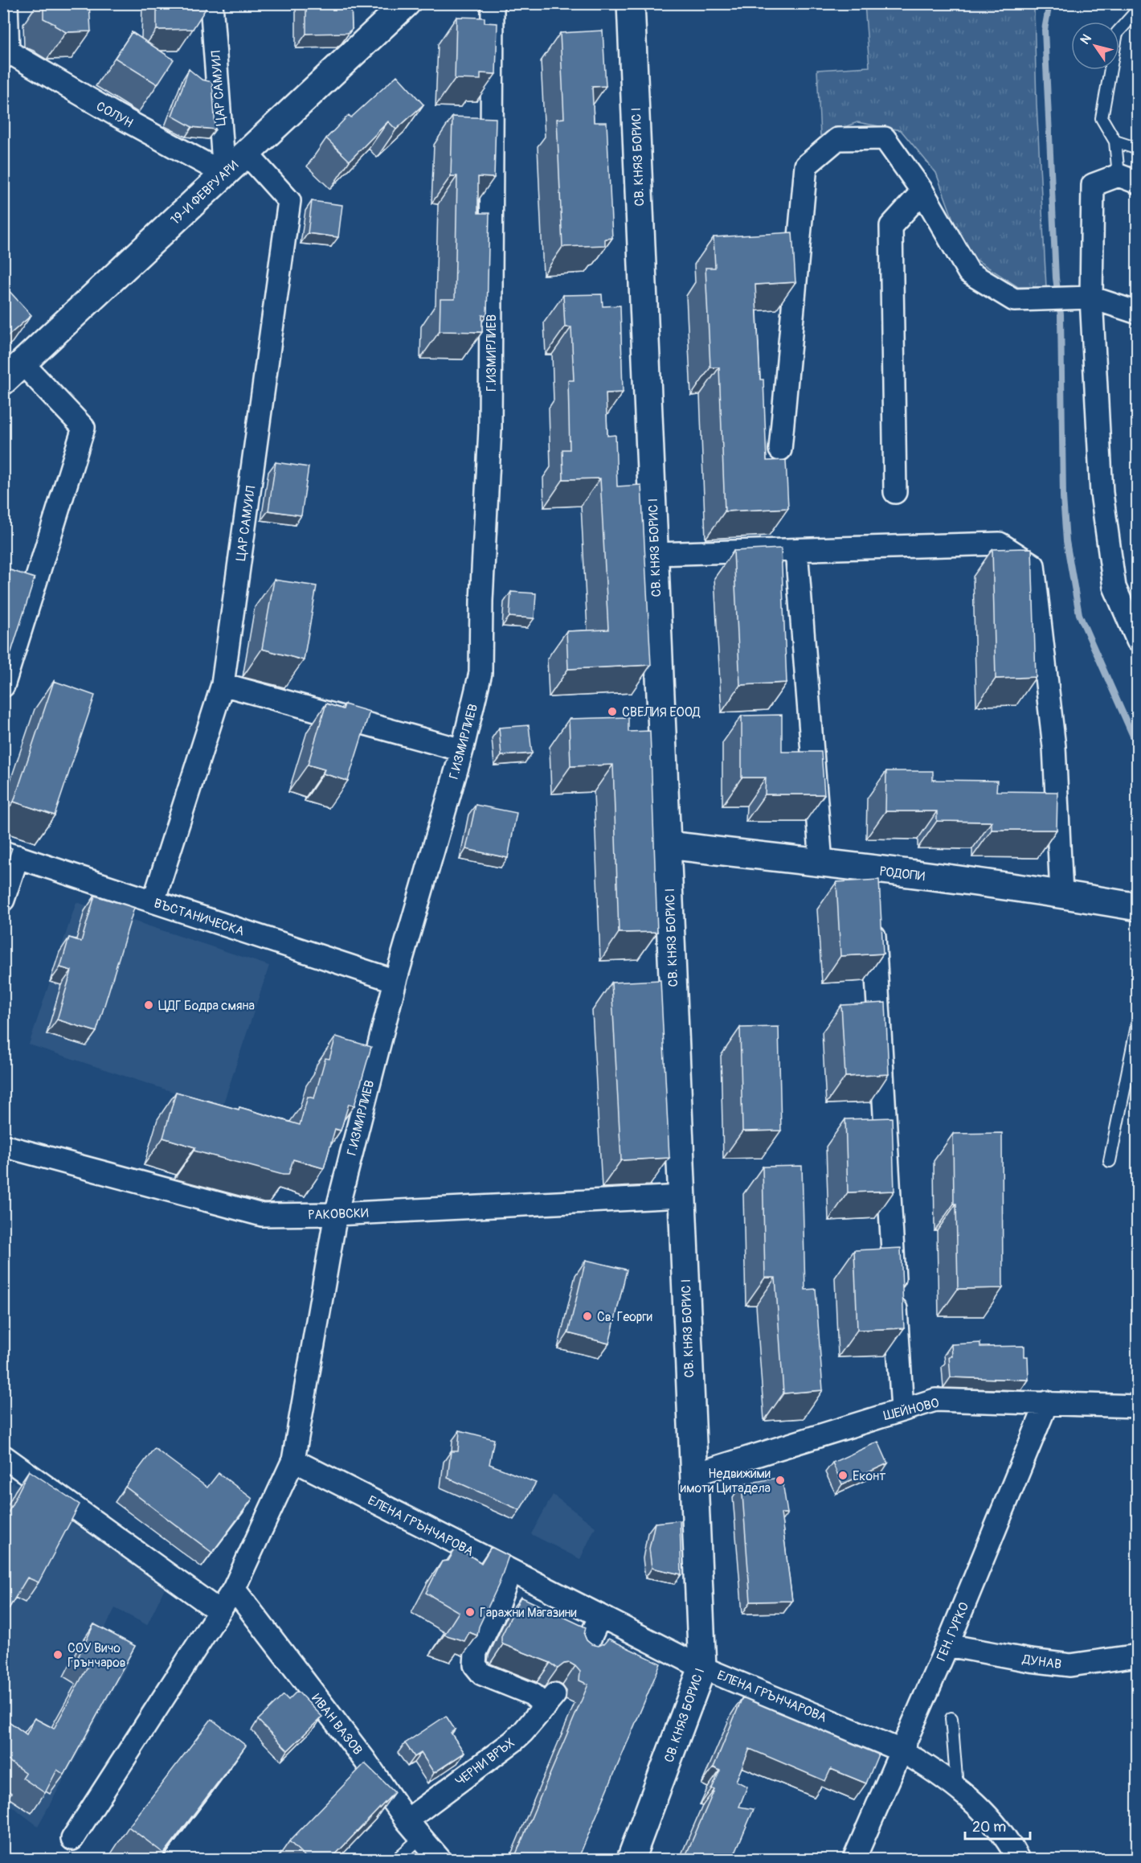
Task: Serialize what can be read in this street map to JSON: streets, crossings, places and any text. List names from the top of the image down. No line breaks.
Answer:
{"streets":{"street":["ЦАР САМУИЛ","СОЛУН","СВ. КНЯЗ БОРИС I","19-И ФЕВРУАРИ","Г.ИЗМИРЛИЕВ","РОДОПИ","ВЪСТАНИЧЕСКА","РАКОВСКИ","ШЕЙНОВО","ЕЛЕНА ГРЪНЧАРОВА","ГЕН. ГУРКО","ДУНАВ","ИВАН ВАЗОВ","ЧЕРНИ ВРЪХ"]},"crossings":[["ЦАР САМУИЛ","СОЛУН"],["ЦАР САМУИЛ","19-И ФЕВРУАРИ"],["ЦАР САМУИЛ","ВЪСТАНИЧЕСКА"],["СОЛУН","19-И ФЕВРУАРИ"],["СВ. КНЯЗ БОРИС I","РОДОПИ"],["СВ. КНЯЗ БОРИС I","РАКОВСКИ"],["СВ. КНЯЗ БОРИС I","ШЕЙНОВО"],["СВ. КНЯЗ БОРИС I","ЕЛЕНА ГРЪНЧАРОВА"],["Г.ИЗМИРЛИЕВ","ВЪСТАНИЧЕСКА"],["Г.ИЗМИРЛИЕВ","РАКОВСКИ"],["Г.ИЗМИРЛИЕВ","ЕЛЕНА ГРЪНЧАРОВА"],["Г.ИЗМИРЛИЕВ","ИВАН ВАЗОВ"],["ШЕЙНОВО","ГЕН. ГУРКО"],["ЕЛЕНА ГРЪНЧАРОВА","ГЕН. ГУРКО"],["ЕЛЕНА ГРЪНЧАРОВА","ЧЕРНИ ВРЪХ"],["ГЕН. ГУРКО","ДУНАВ"],["ИВАН ВАЗОВ","ЧЕРНИ ВРЪХ"]],"places":["СВЕЛИЯ ЕООД","ЦДГ Бодра смяна","Св. Георги","Еконт","Недвижими имоти Цитадела","Гаражни Магазини","СОУ Вичо Грънчаров"],"scale_bar":"20 m","north":"top left"}
